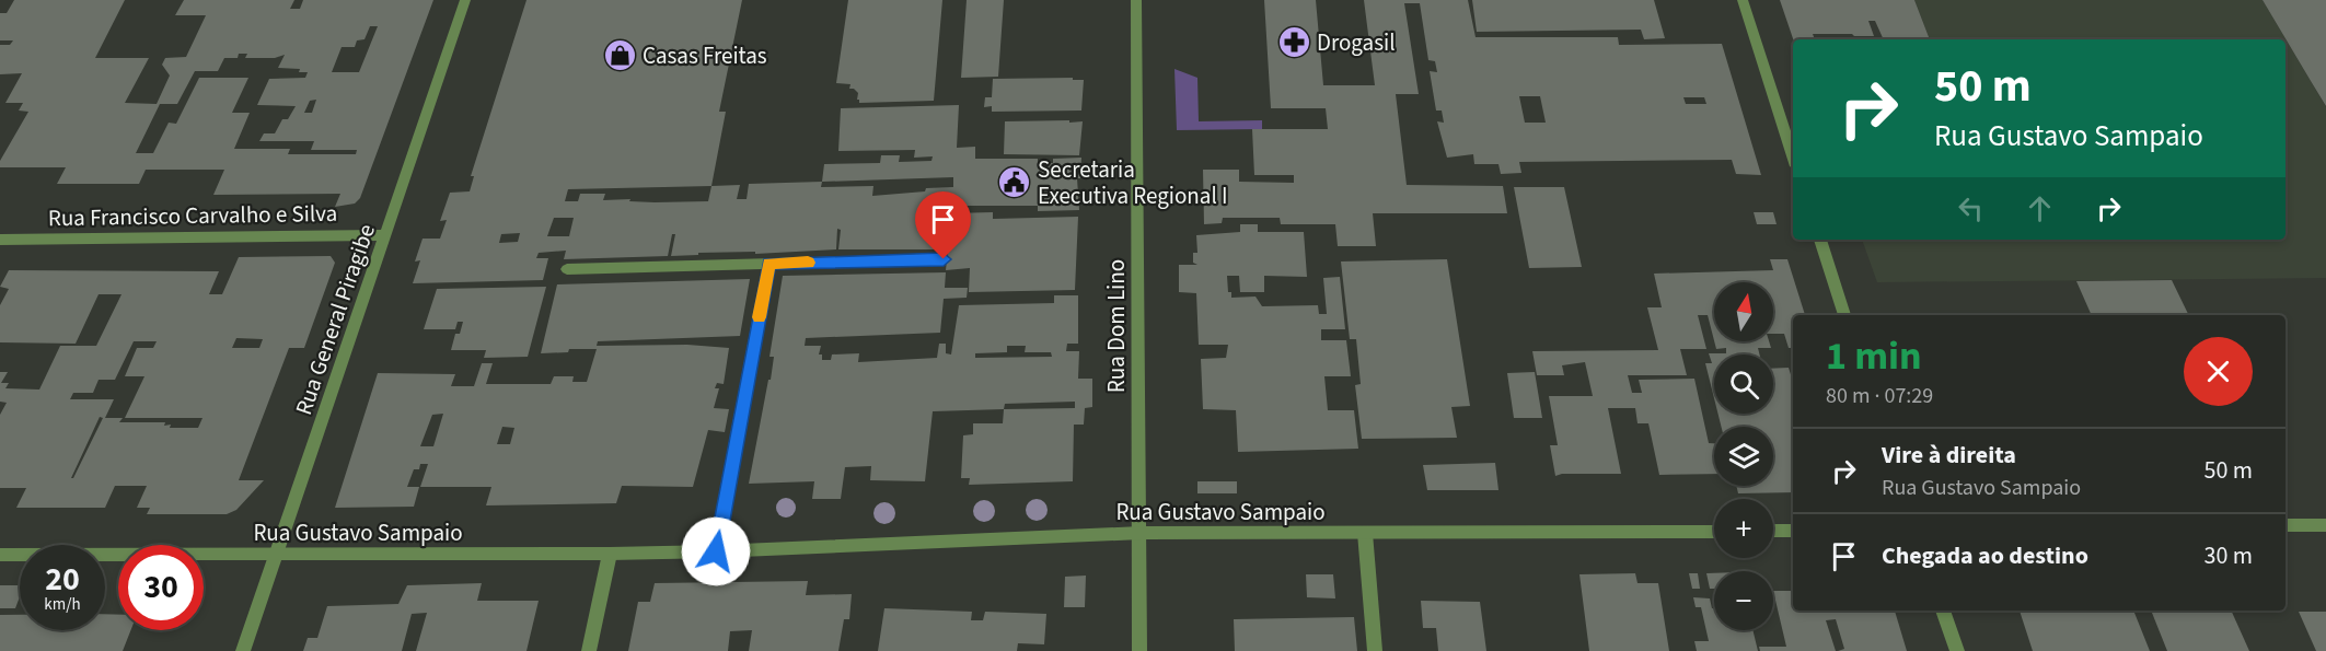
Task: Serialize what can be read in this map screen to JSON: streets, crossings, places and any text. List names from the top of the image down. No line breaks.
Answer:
{"streets":{"street":["Rua Francisco Carvalho e Silva","Rua General Piragibe","Rua Dom Lino","Rua Gustavo Sampaio"]},"crossings":[["Rua Francisco Carvalho e Silva","Rua General Piragibe"],["Rua General Piragibe","Rua Gustavo Sampaio"],["Rua Dom Lino","Rua Gustavo Sampaio"]],"places":{"pharmacy":["Drogasil"],"shop":["Casas Freitas"],"public building":["Secretaria Executiva Regional I"]},"north":"top","page":{"turn":["50 m","Rua Gustavo Sampaio"],"map_buttons":["+","−"],"heading":["1 min","80 m · 07:29"],"list":[{"name":"Vire à direita","note":"Rua Gustavo Sampaio","value":"50 m"},{"name":"Chegada ao destino","value":"30 m"}],"speed":"20 km/h","limit":"30"}}
